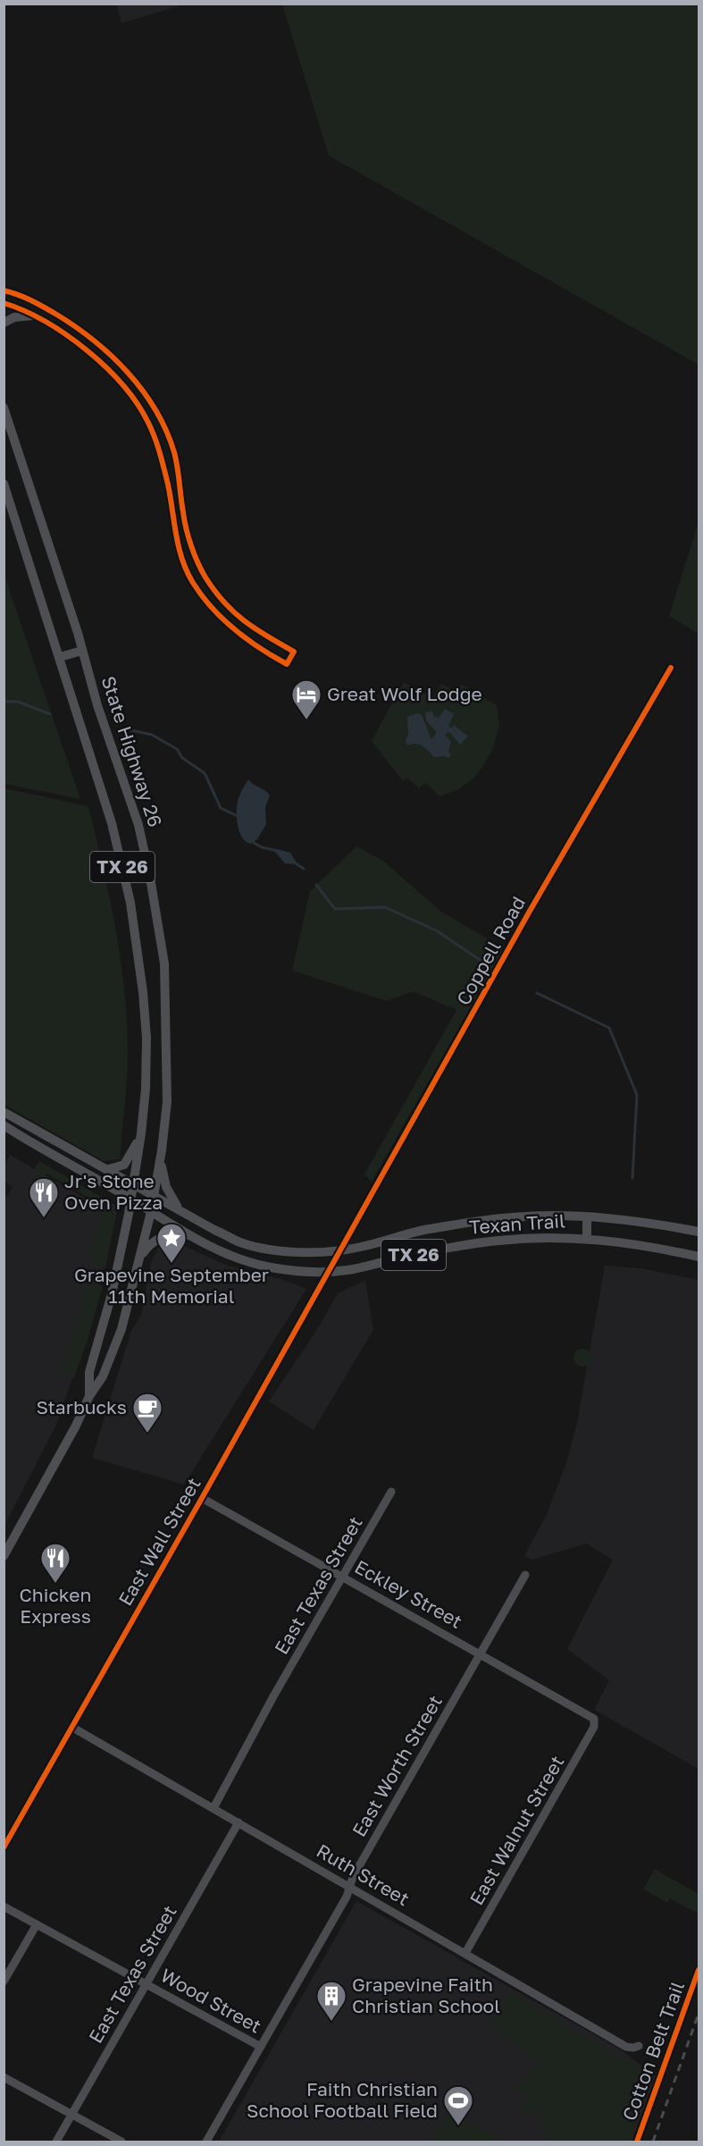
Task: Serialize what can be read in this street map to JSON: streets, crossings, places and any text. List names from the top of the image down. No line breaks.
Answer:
{"streets":{"main road":["State Highway 26","TX 26","Texan Trail"],"street":["Coppell Road","East Wall Street","East Texas Street","Eckley Street","East Worth Street","East Walnut Street","Ruth Street","Wood Street"],"cycle path":["Cotton Belt Trail"]},"crossings":[["State Highway 26","TX 26"],["State Highway 26","Texan Trail"],["TX 26","Texan Trail"],["Coppell Road","Texan Trail"],["Coppell Road","East Wall Street"],["Texan Trail","East Wall Street"],["East Wall Street","Eckley Street"],["East Wall Street","Ruth Street"],["East Texas Street","Eckley Street"],["East Texas Street","Ruth Street"],["East Texas Street","Wood Street"],["Eckley Street","East Worth Street"],["Eckley Street","East Walnut Street"],["East Worth Street","Ruth Street"],["East Worth Street","Wood Street"],["East Walnut Street","Ruth Street"]],"places":{"hotel":["Great Wolf Lodge"],"restaurant":["Jr's Stone Oven Pizza","Chicken Express"],"place":["Grapevine September 11th Memorial"],"cafe":["Starbucks"],"building":["Grapevine Faith Christian School"],"sports":["Faith Christian School Football Field"]}}
